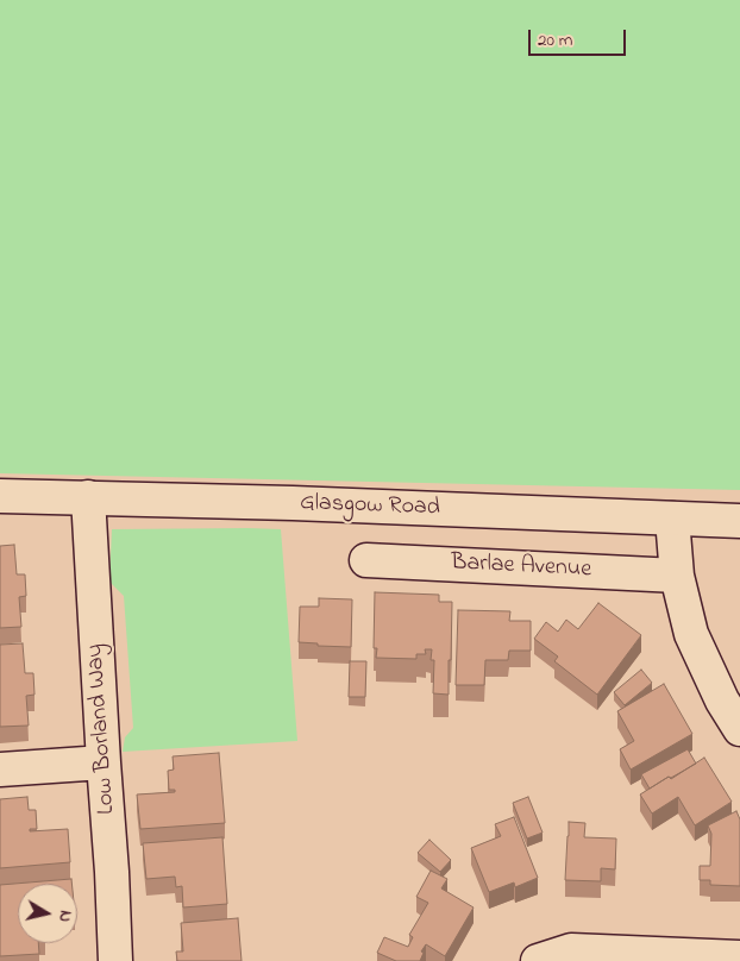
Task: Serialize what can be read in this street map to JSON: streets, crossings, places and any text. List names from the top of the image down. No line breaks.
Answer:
{"streets":{"street":["Glasgow Road","Barlae Avenue","Low Borland Way"]},"crossings":[["Glasgow Road","Low Borland Way"]],"scale_bar":"20 m","north":"right"}
